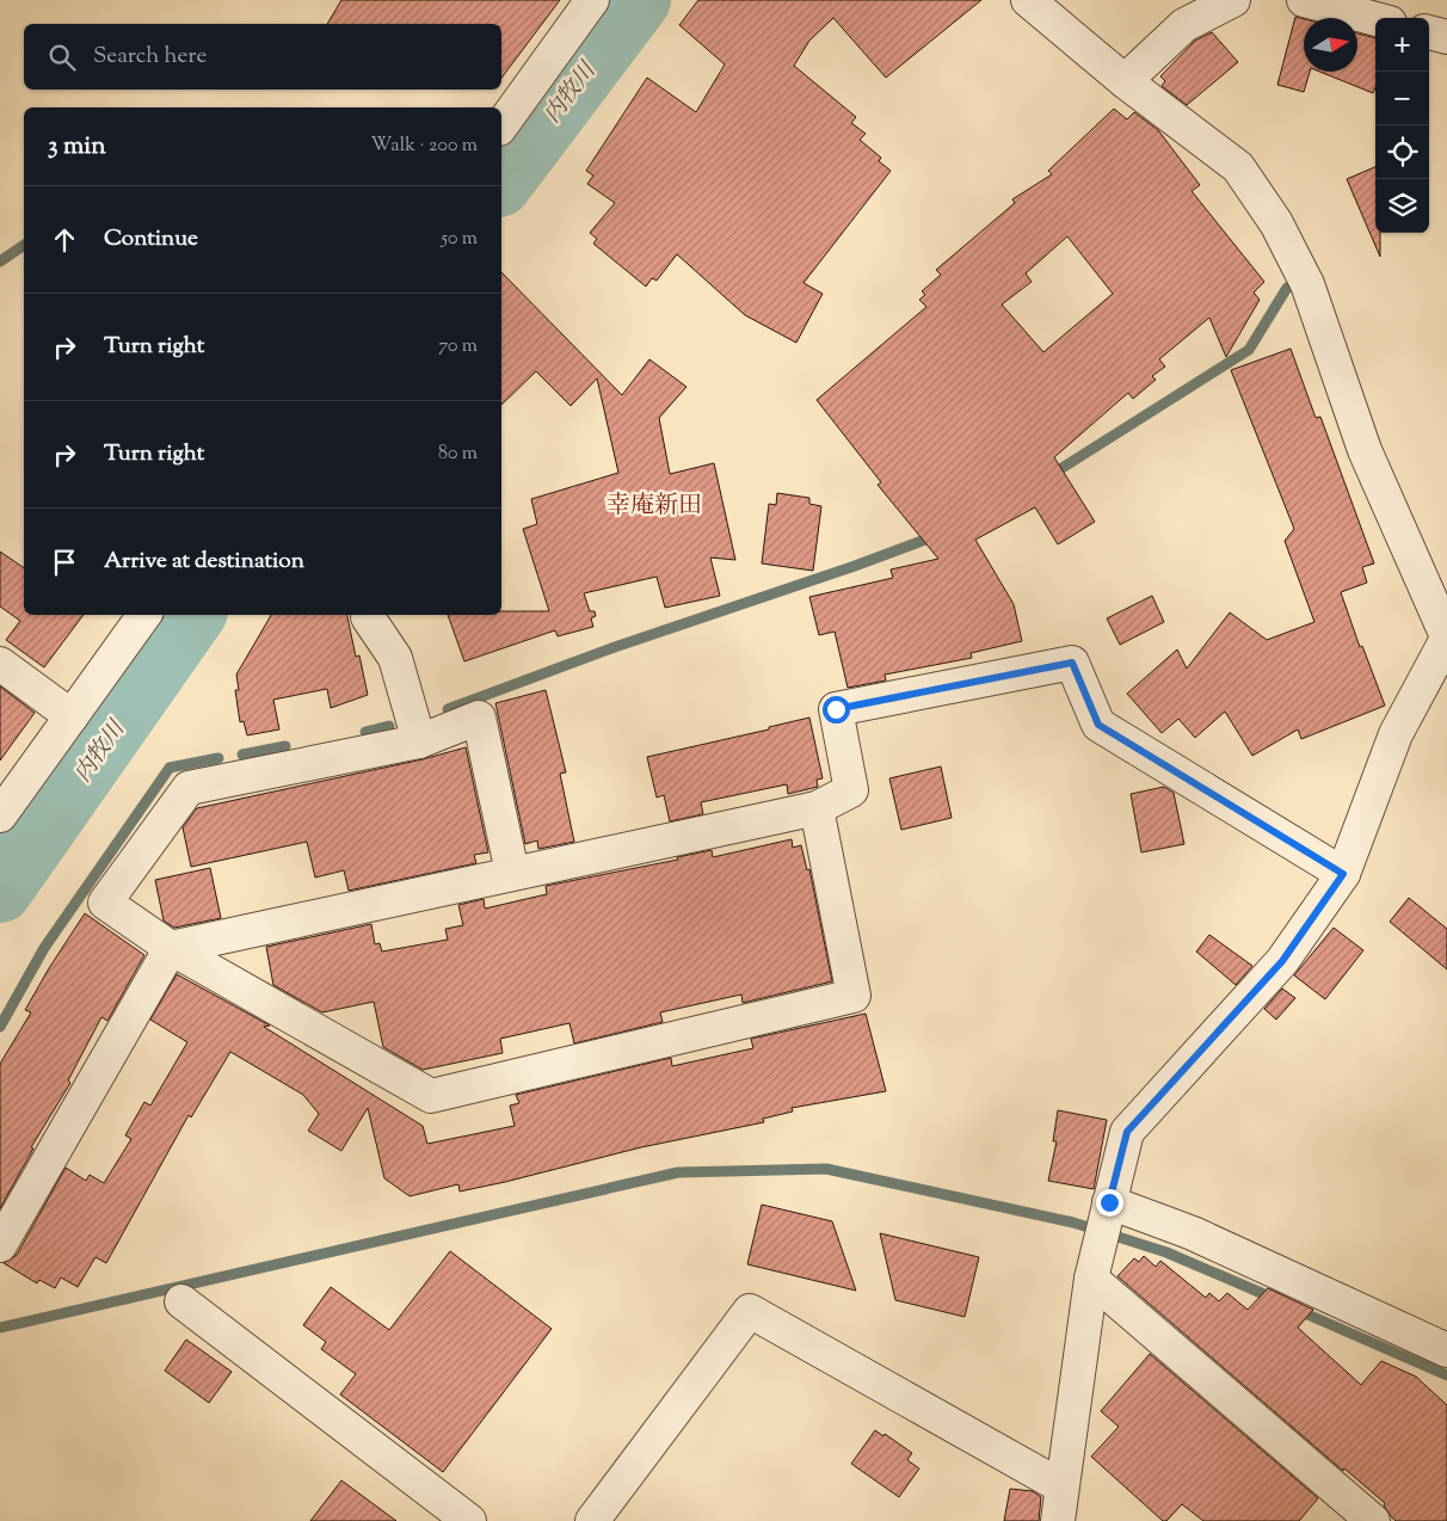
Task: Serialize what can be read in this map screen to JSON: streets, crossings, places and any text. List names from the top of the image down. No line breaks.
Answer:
{"districts":["幸庵新田"],"water":["内牧川"],"north":"right","page":{"map_buttons":["+","−"],"search":"Search here","heading":["3 min","Walk · 200 m"],"list":[["Continue","50 m"],["Turn right","70 m"],["Turn right","80 m"],"Arrive at destination"]}}
